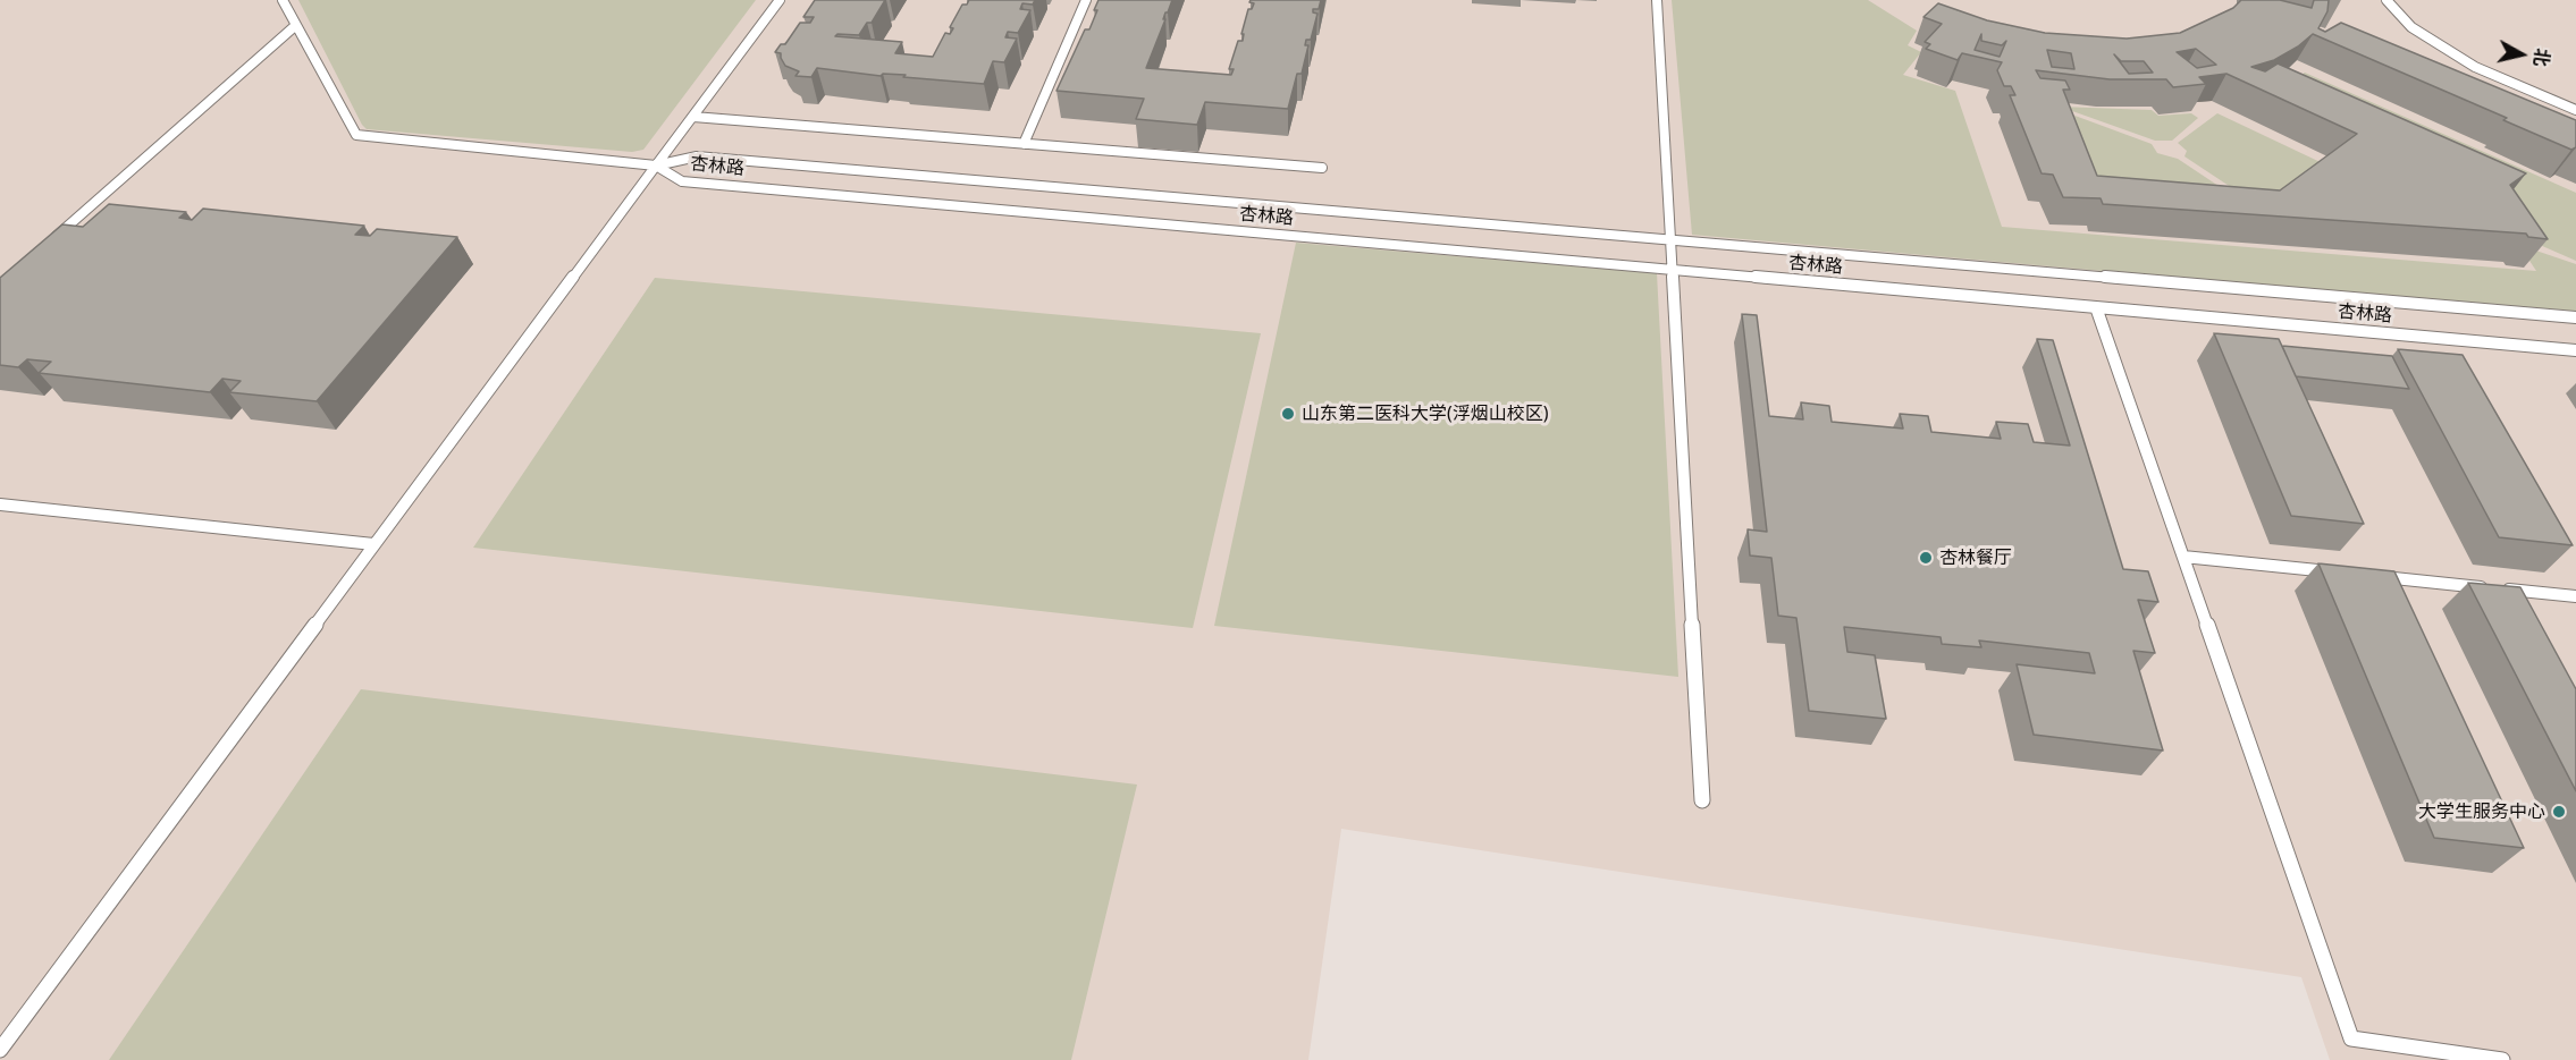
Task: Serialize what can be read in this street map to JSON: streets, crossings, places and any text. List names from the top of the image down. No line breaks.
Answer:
{"streets":{"lane":["杏林路"]},"places":["山东第二医科大学(浮烟山校区)","杏林餐厅","大学生服务中心"],"north":"right"}
